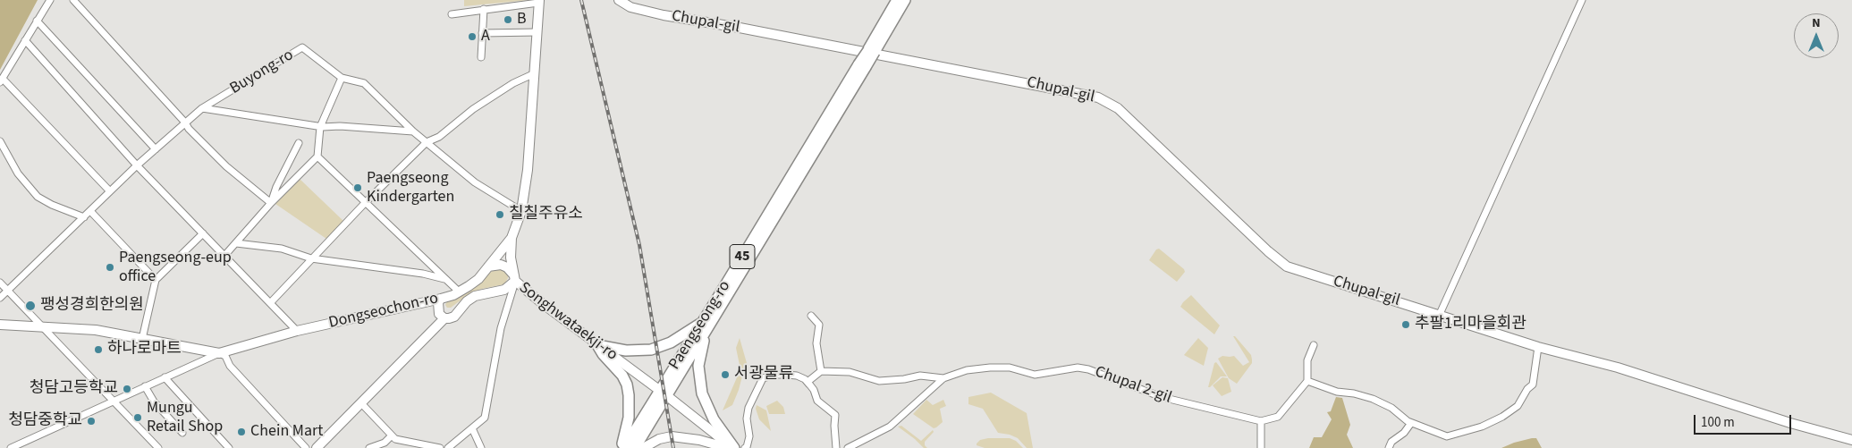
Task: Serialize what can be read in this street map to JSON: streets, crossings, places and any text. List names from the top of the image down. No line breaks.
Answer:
{"streets":{"main road":["45","Paengseong-ro"],"street":["Chupal-gil","Buyong-ro","Dongseochon-ro","Songhwataekji-ro","Chupal 2-gil"]},"crossings":[["45","Paengseong-ro"],["Songhwataekji-ro","Paengseong-ro"]],"places":["B","A","Paengseong Kindergarten","칠칠주유소","Paengseong-eup office","팽성경희한의원","추팔1리마을회관","하나로마트","서광물류","청담고등학교","Mungu Retail Shop","청담중학교","Chein Mart"],"scale_bar":"100 m","north":"top"}
